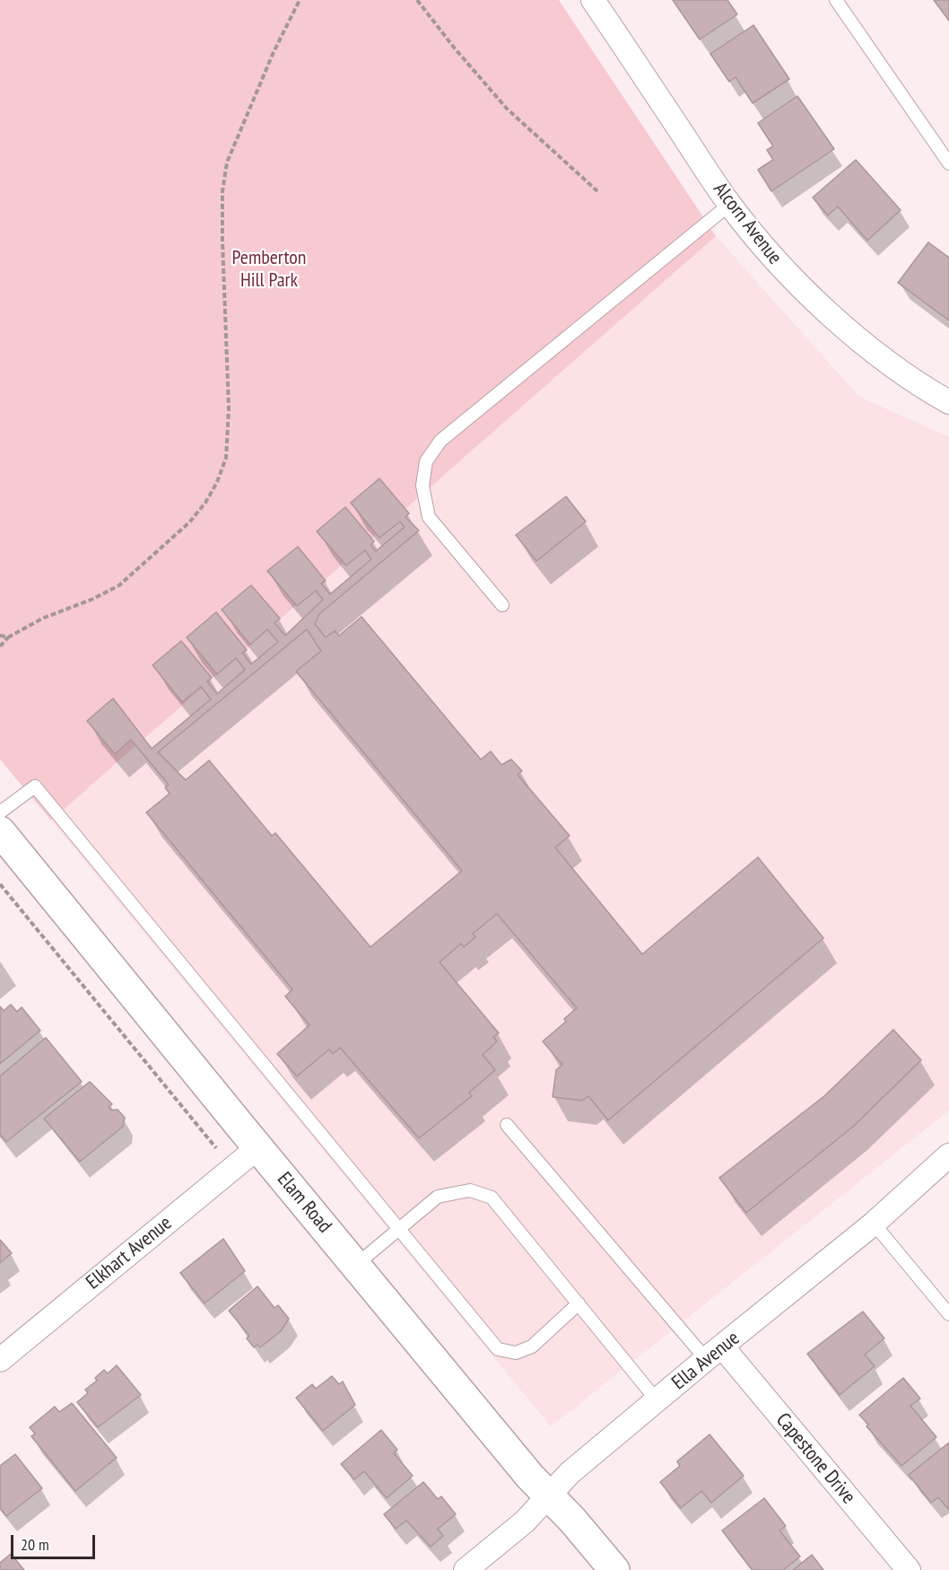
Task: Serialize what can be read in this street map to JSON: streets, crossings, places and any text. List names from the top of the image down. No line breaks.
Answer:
{"streets":{"street":["Alcorn Avenue","Elam Road","Elkhart Avenue","Ella Avenue","Capestone Drive"]},"crossings":[["Elam Road","Elkhart Avenue"],["Elam Road","Ella Avenue"],["Ella Avenue","Capestone Drive"]],"parks":["Pemberton Hill Park"],"scale_bar":"20 m"}
